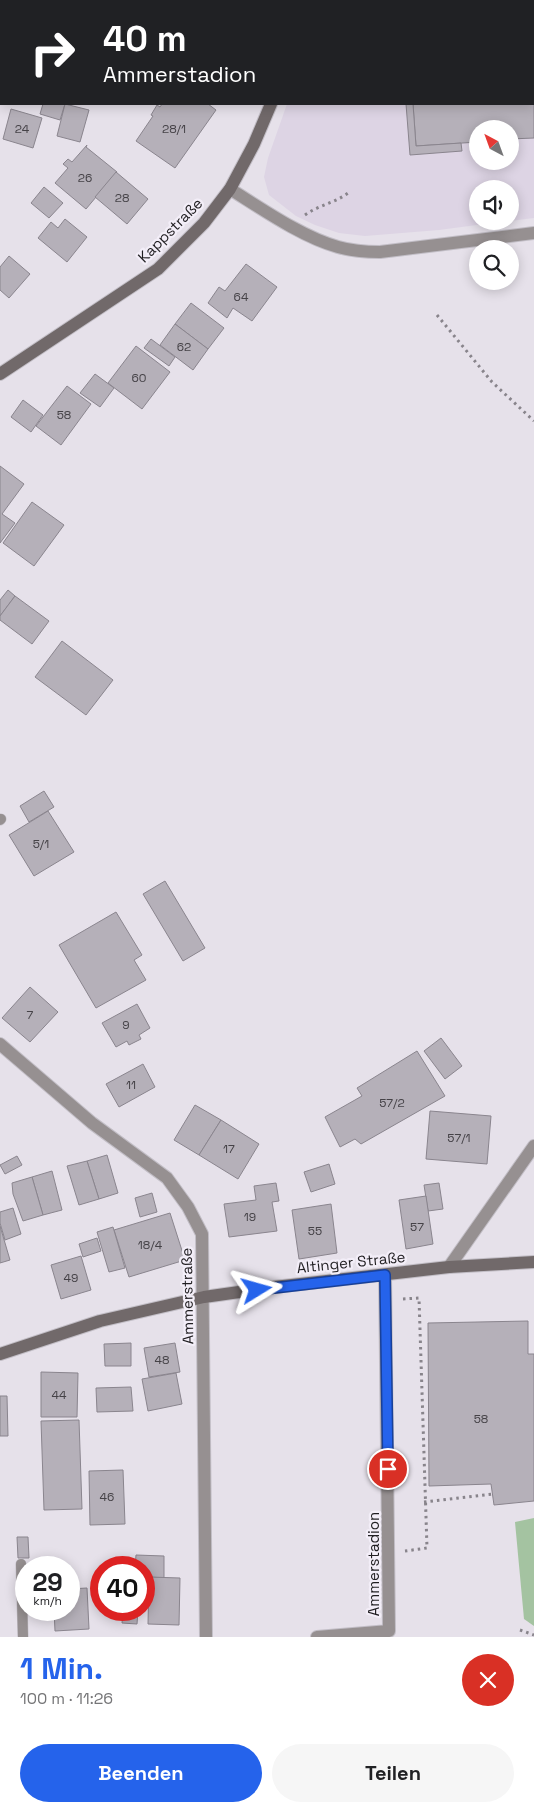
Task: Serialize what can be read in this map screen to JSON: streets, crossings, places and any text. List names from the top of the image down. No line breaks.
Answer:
{"streets":{"street":["Kappstraße","Altinger Straße","Ammerstraße","Ammerstadion"]},"crossings":[["Altinger Straße","Ammerstraße"],["Altinger Straße","Ammerstadion"]],"house_numbers":["24","28/1","26","28","64","62","60","58","5/1","7","9","11","57/2","57/1","17","19","57","55","18/4","49","48","44","58","46"],"north":"top left","page":{"turn":["40 m","Ammerstadion"],"speed":"29 km/h","limit":"40","heading":["1 Min.","100 m · 11:26"],"buttons":["Beenden","Teilen"]}}
